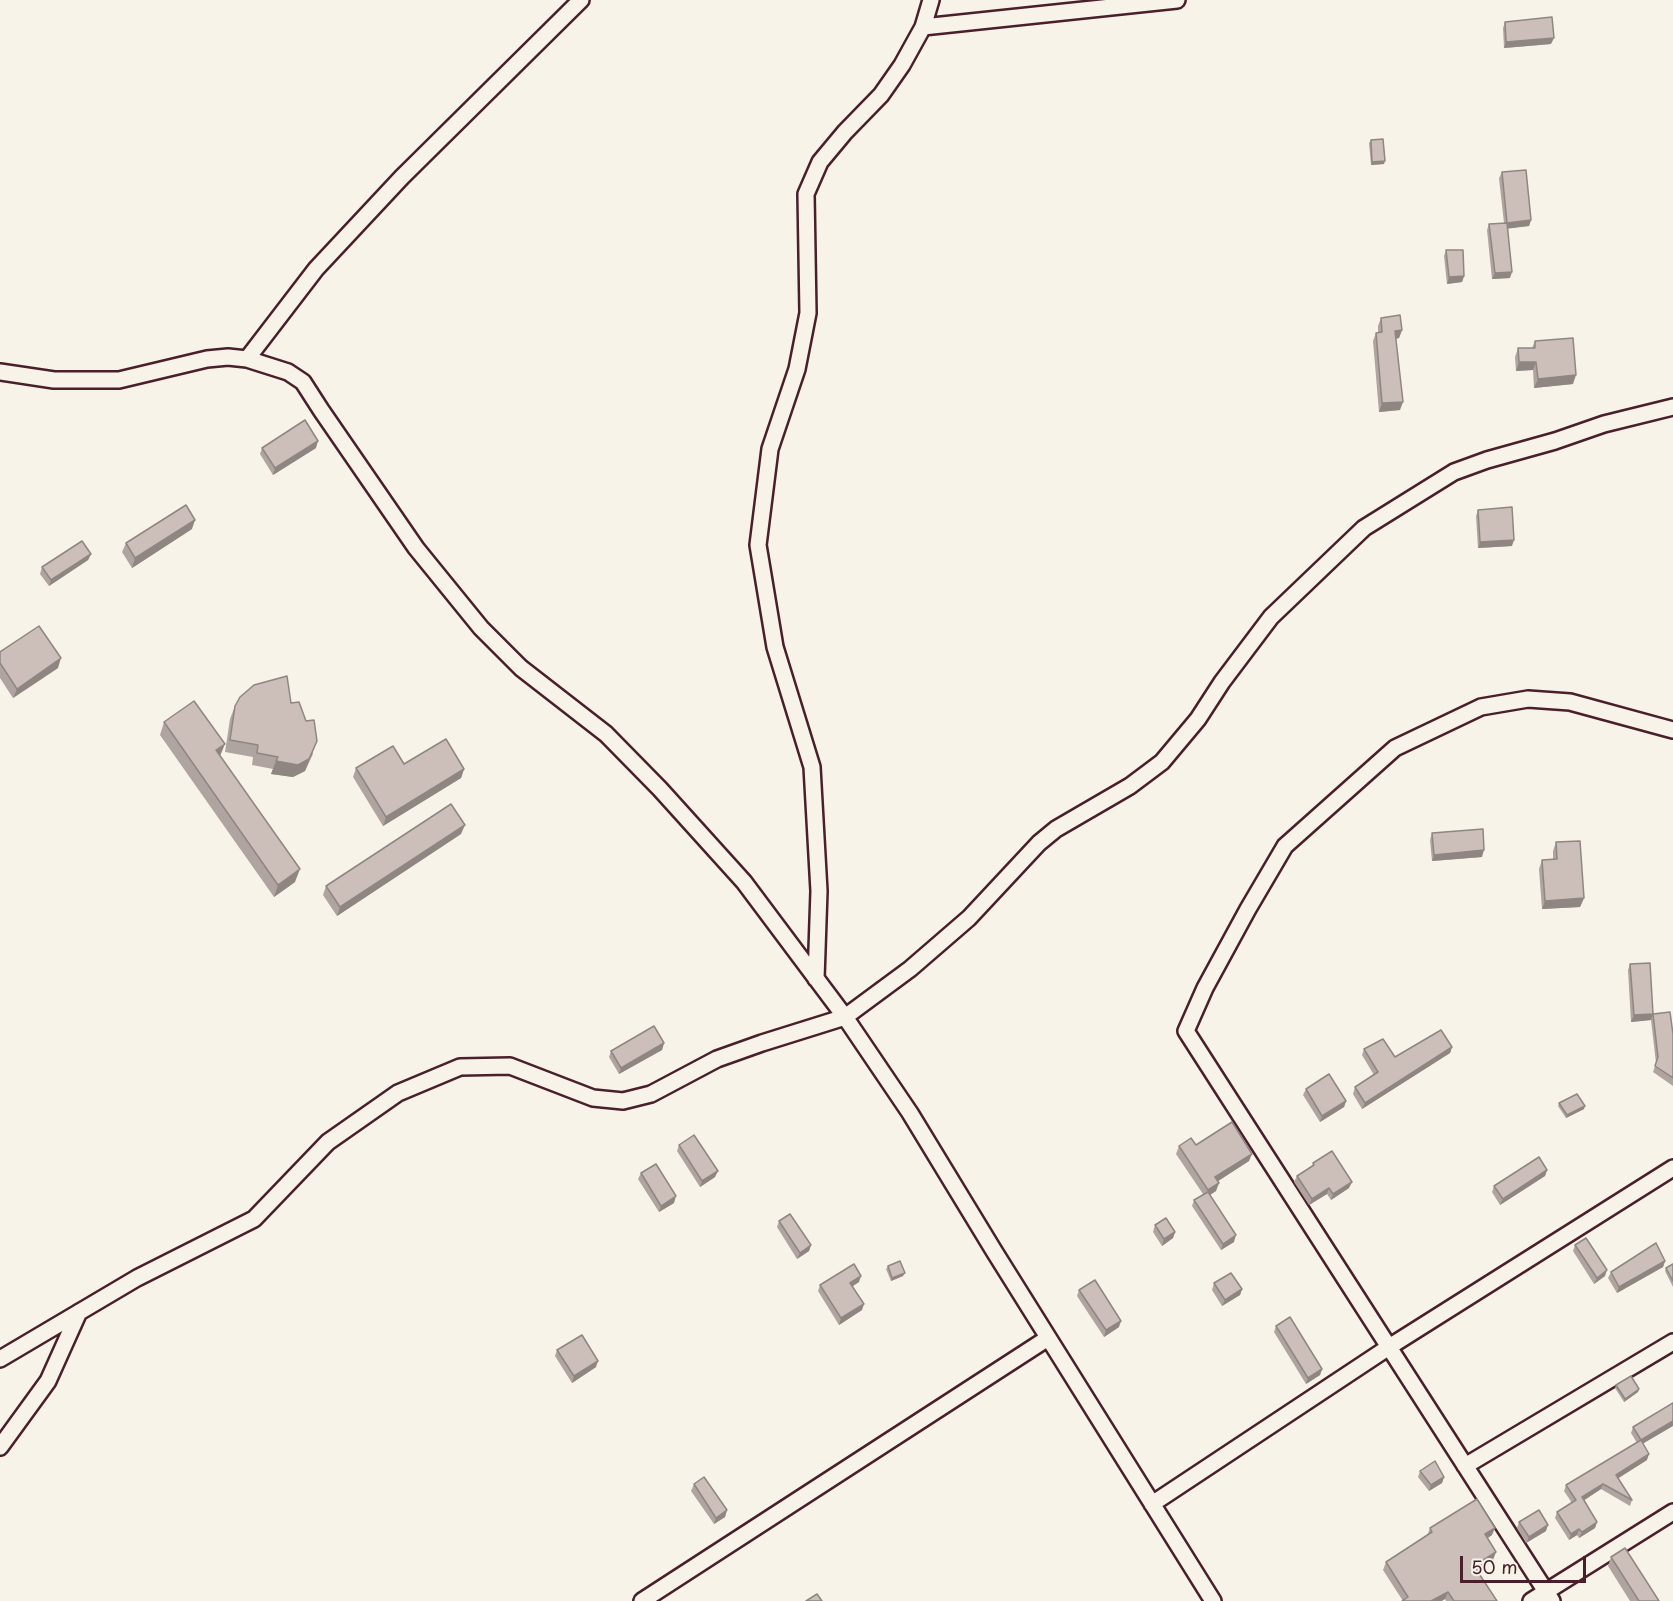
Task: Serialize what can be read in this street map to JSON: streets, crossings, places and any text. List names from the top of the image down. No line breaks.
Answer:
{"scale_bar":"50 m"}
